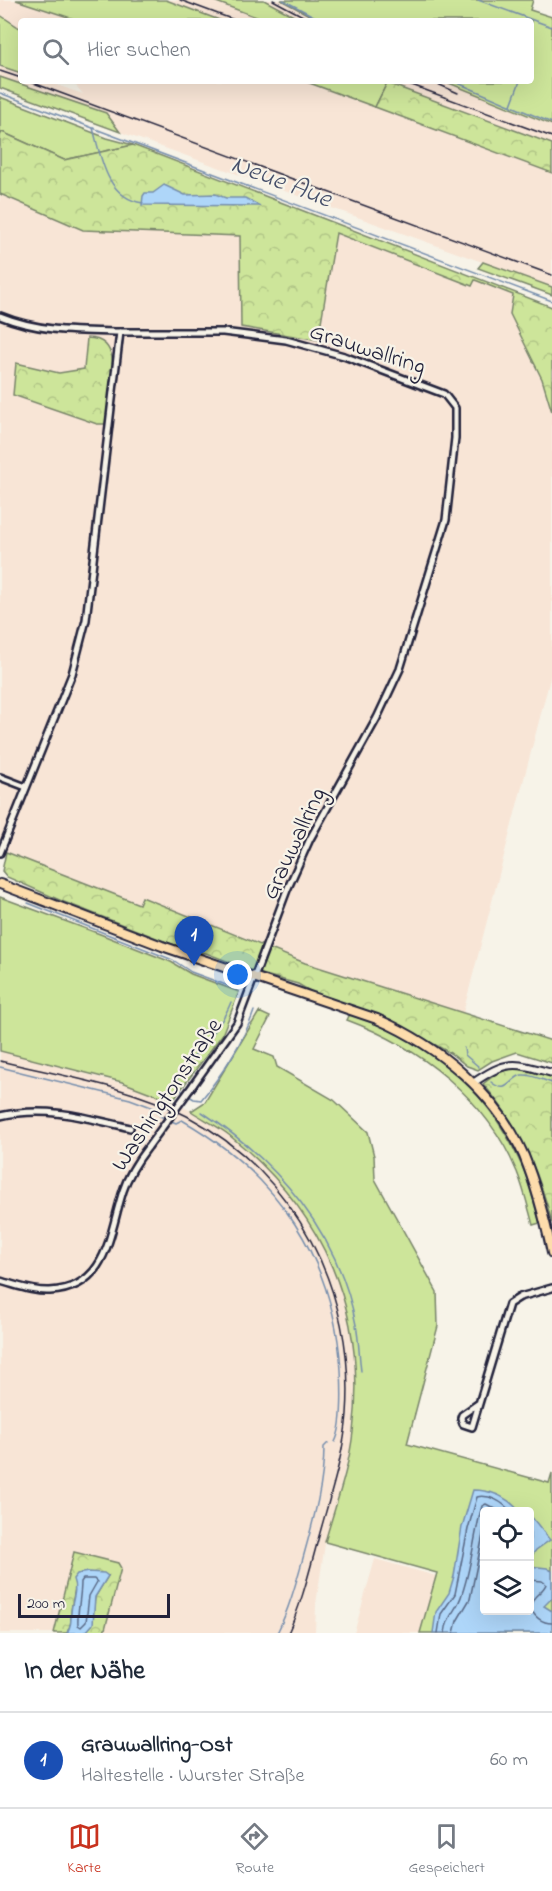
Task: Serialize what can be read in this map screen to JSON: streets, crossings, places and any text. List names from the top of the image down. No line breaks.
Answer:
{"streets":{"street":["Grauwallring","Washingtonstraße"]},"crossings":[["Grauwallring","Washingtonstraße"]],"water":["Neue Aue"],"scale_bar":"200 m","page":{"search":"Hier suchen","pins":"1","scale":"200 m","heading":"In der Nähe","list":[{"mark":"1","name":"Grauwallring-Ost","note":"Haltestelle · Wurster Straße","value":"60 m"}],"nav":["Karte","Route","Gespeichert"]}}
